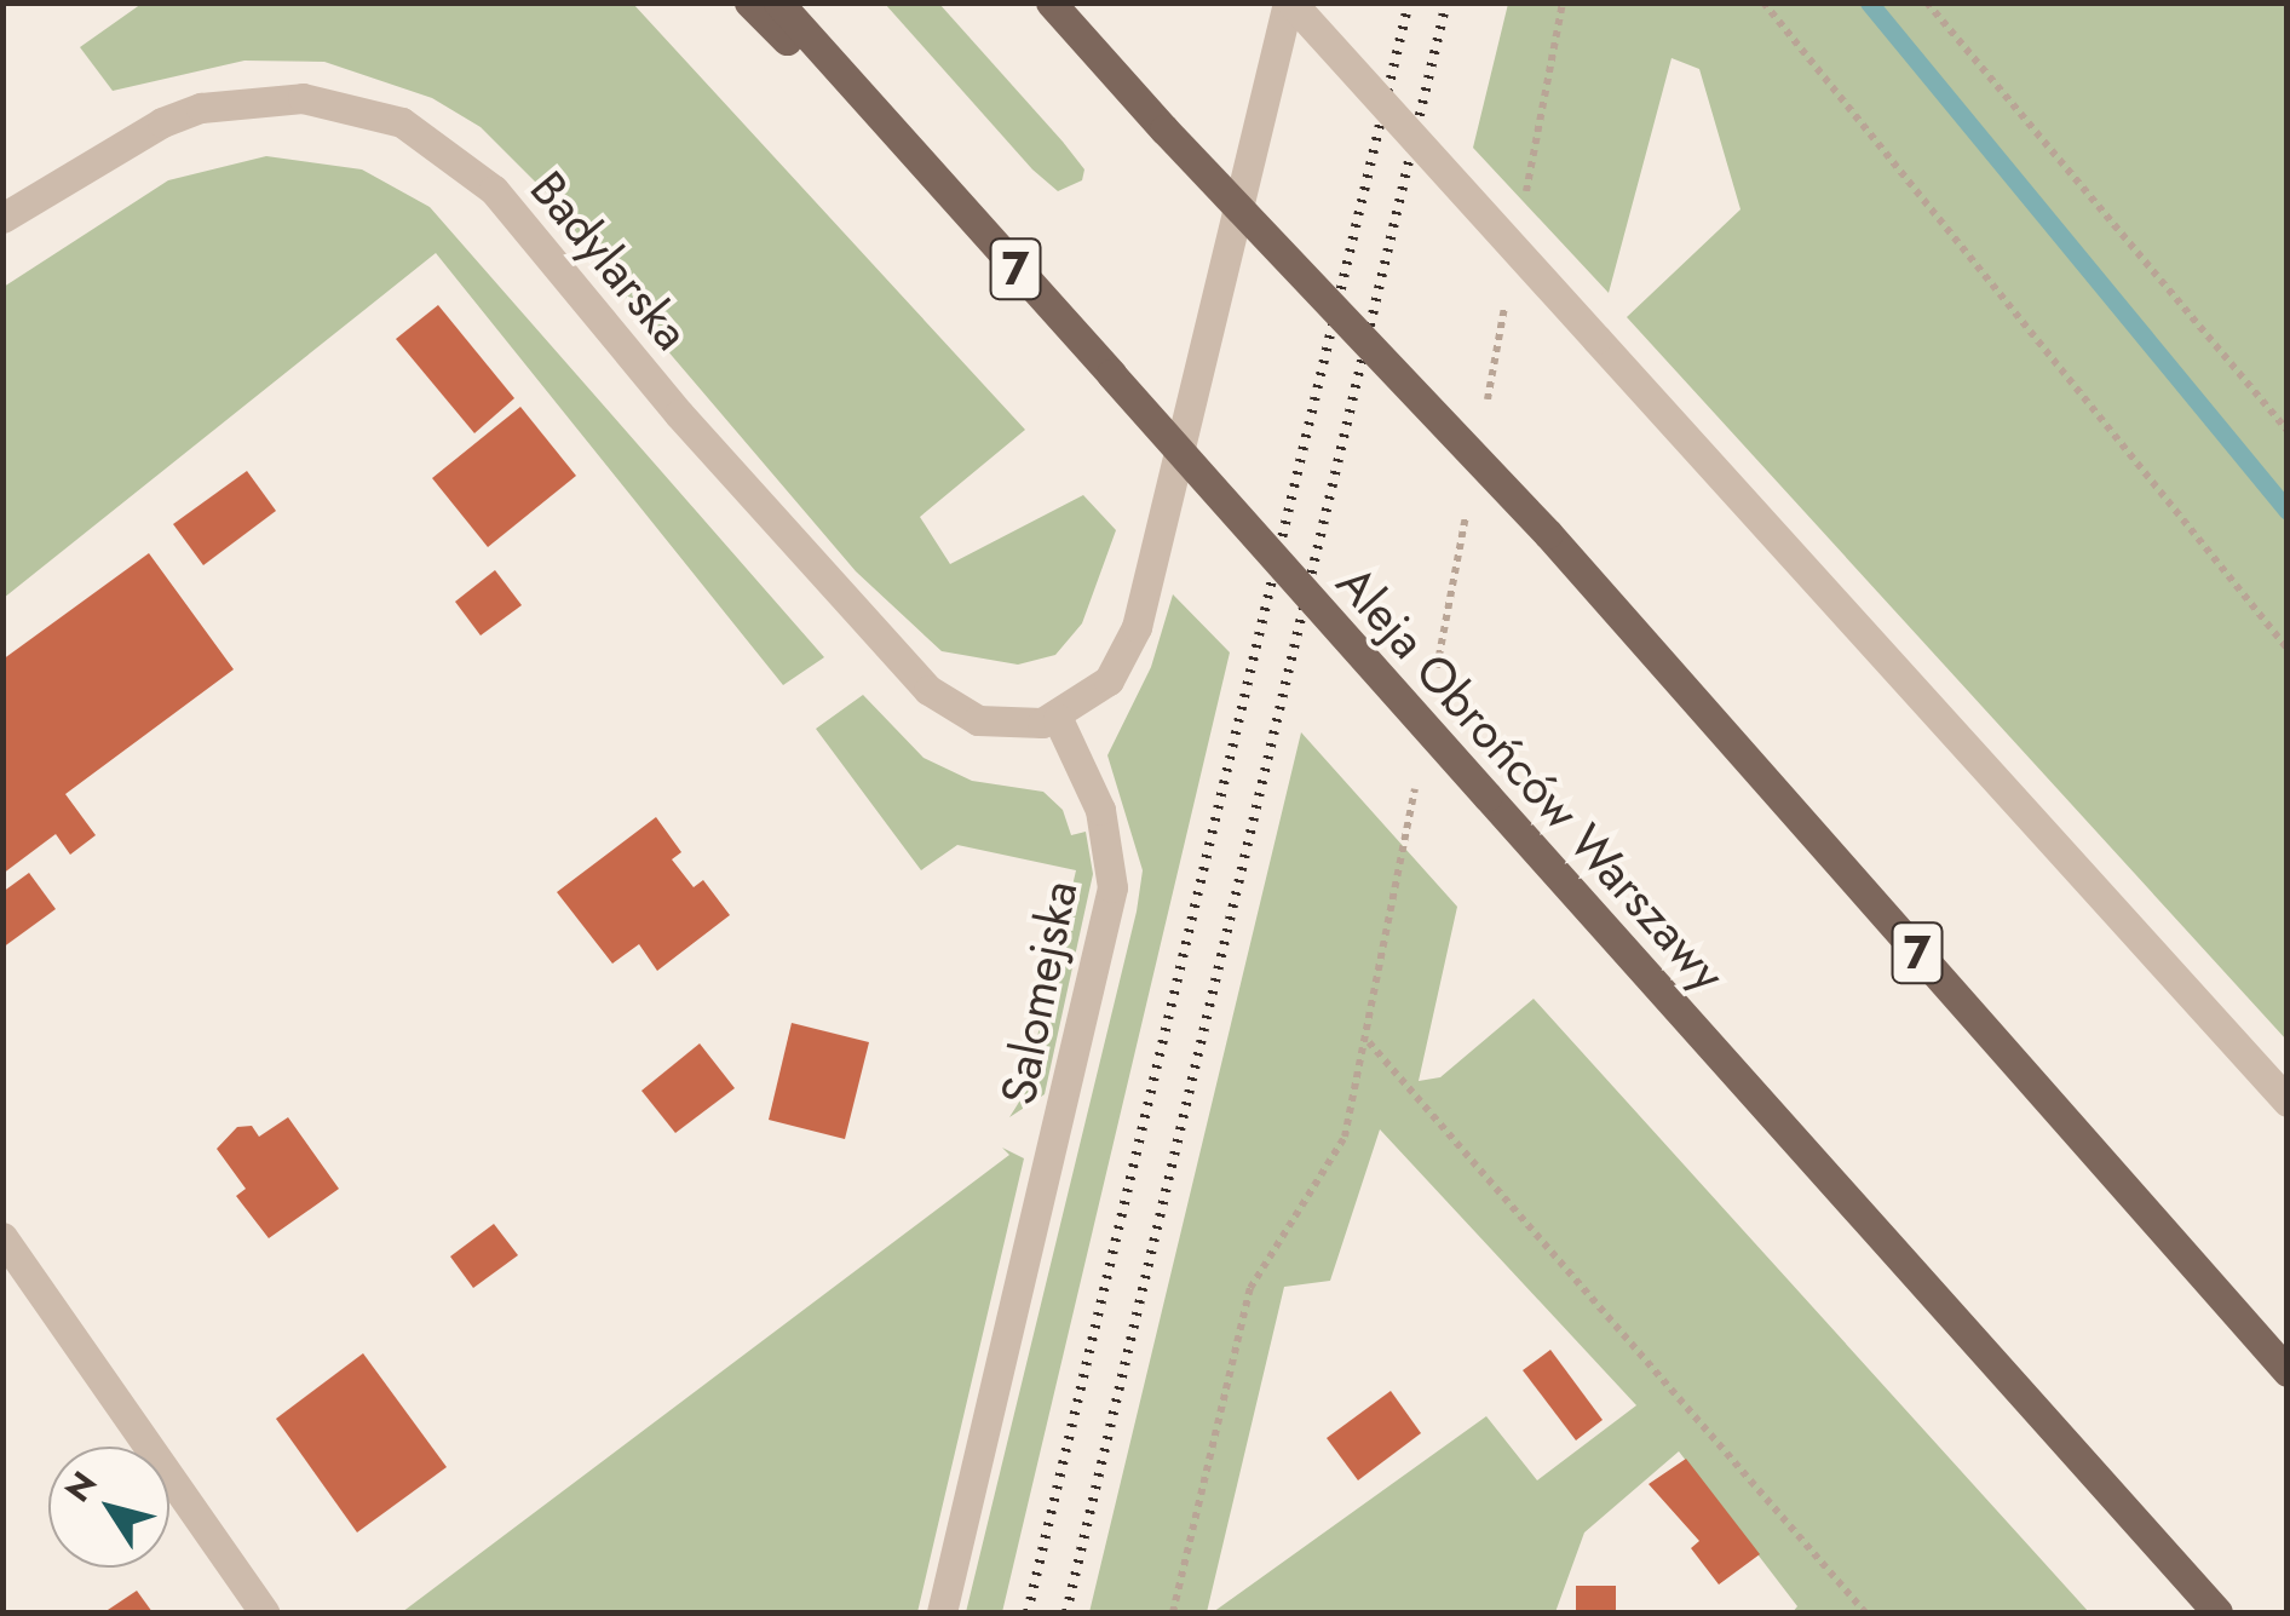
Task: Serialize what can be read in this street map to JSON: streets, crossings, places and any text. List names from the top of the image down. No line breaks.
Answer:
{"streets":{"main road":["7","Aleja Obrońców Warszawy"],"street":["Badylarska","Salomejska"]},"crossings":[["Badylarska","Salomejska"]],"north":"top left"}
